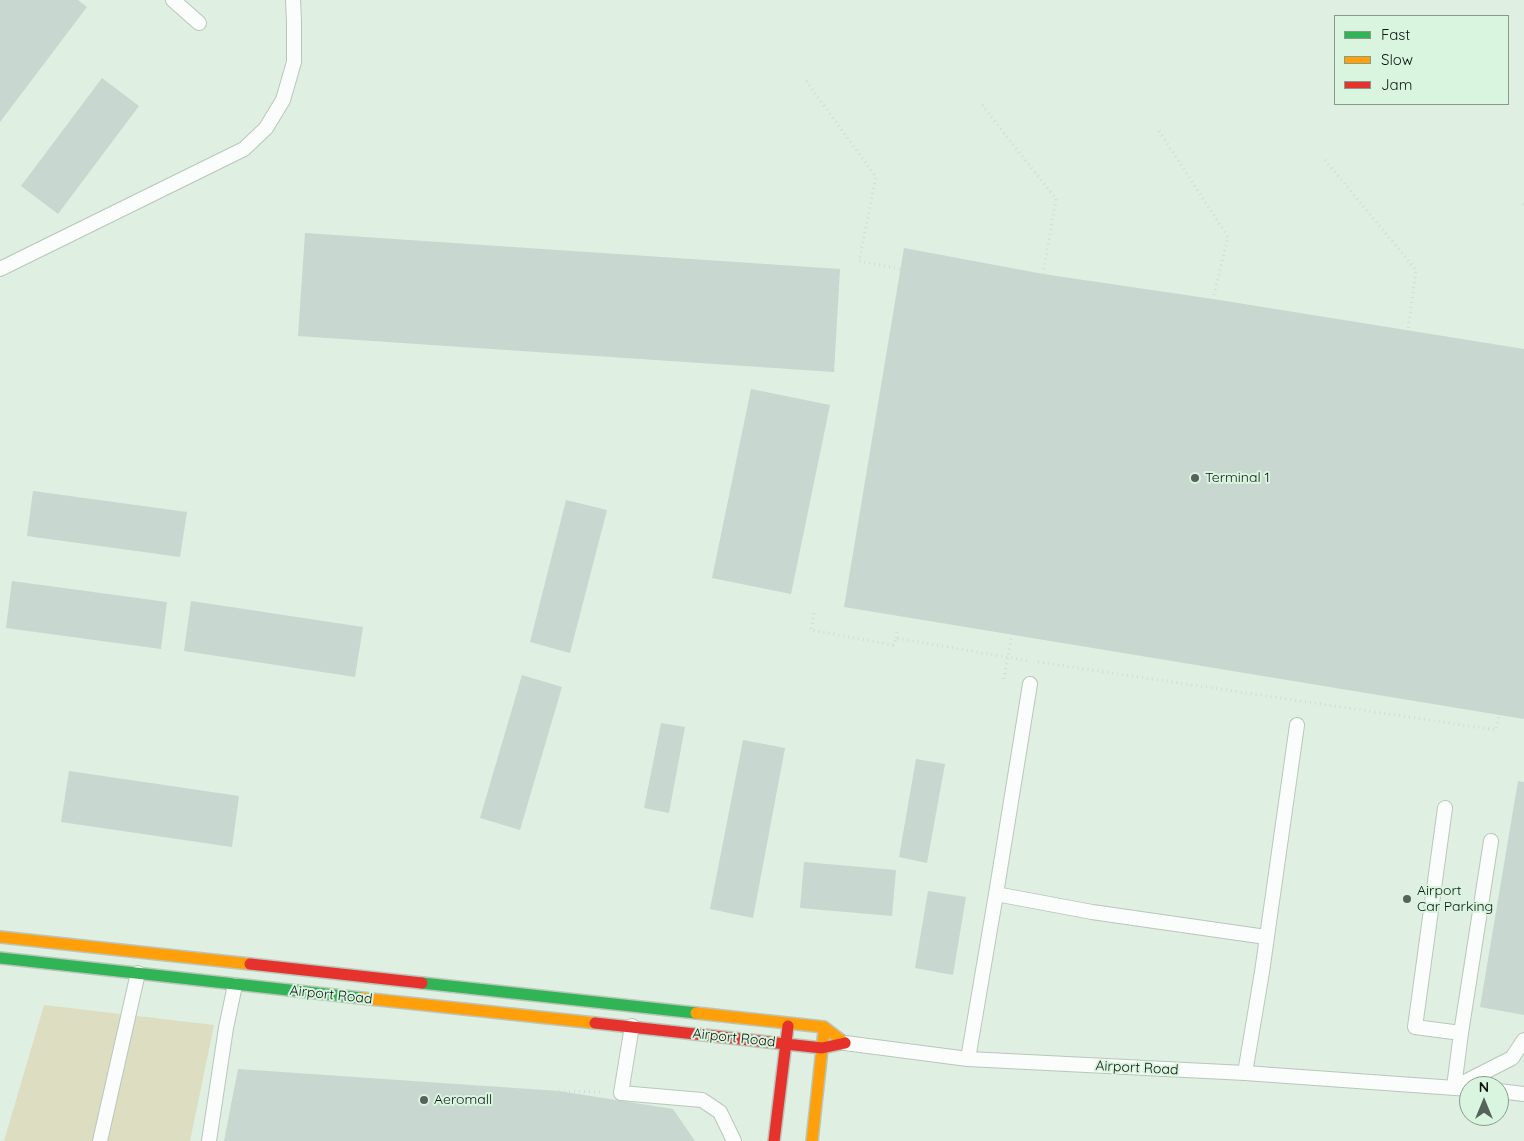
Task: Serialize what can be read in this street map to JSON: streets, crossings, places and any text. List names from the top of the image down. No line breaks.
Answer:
{"streets":{"main road":["Airport Road"]},"places":["Terminal 1","Airport Car Parking","Aeromall"],"legend":["Fast","Slow","Jam"],"north":"top"}
